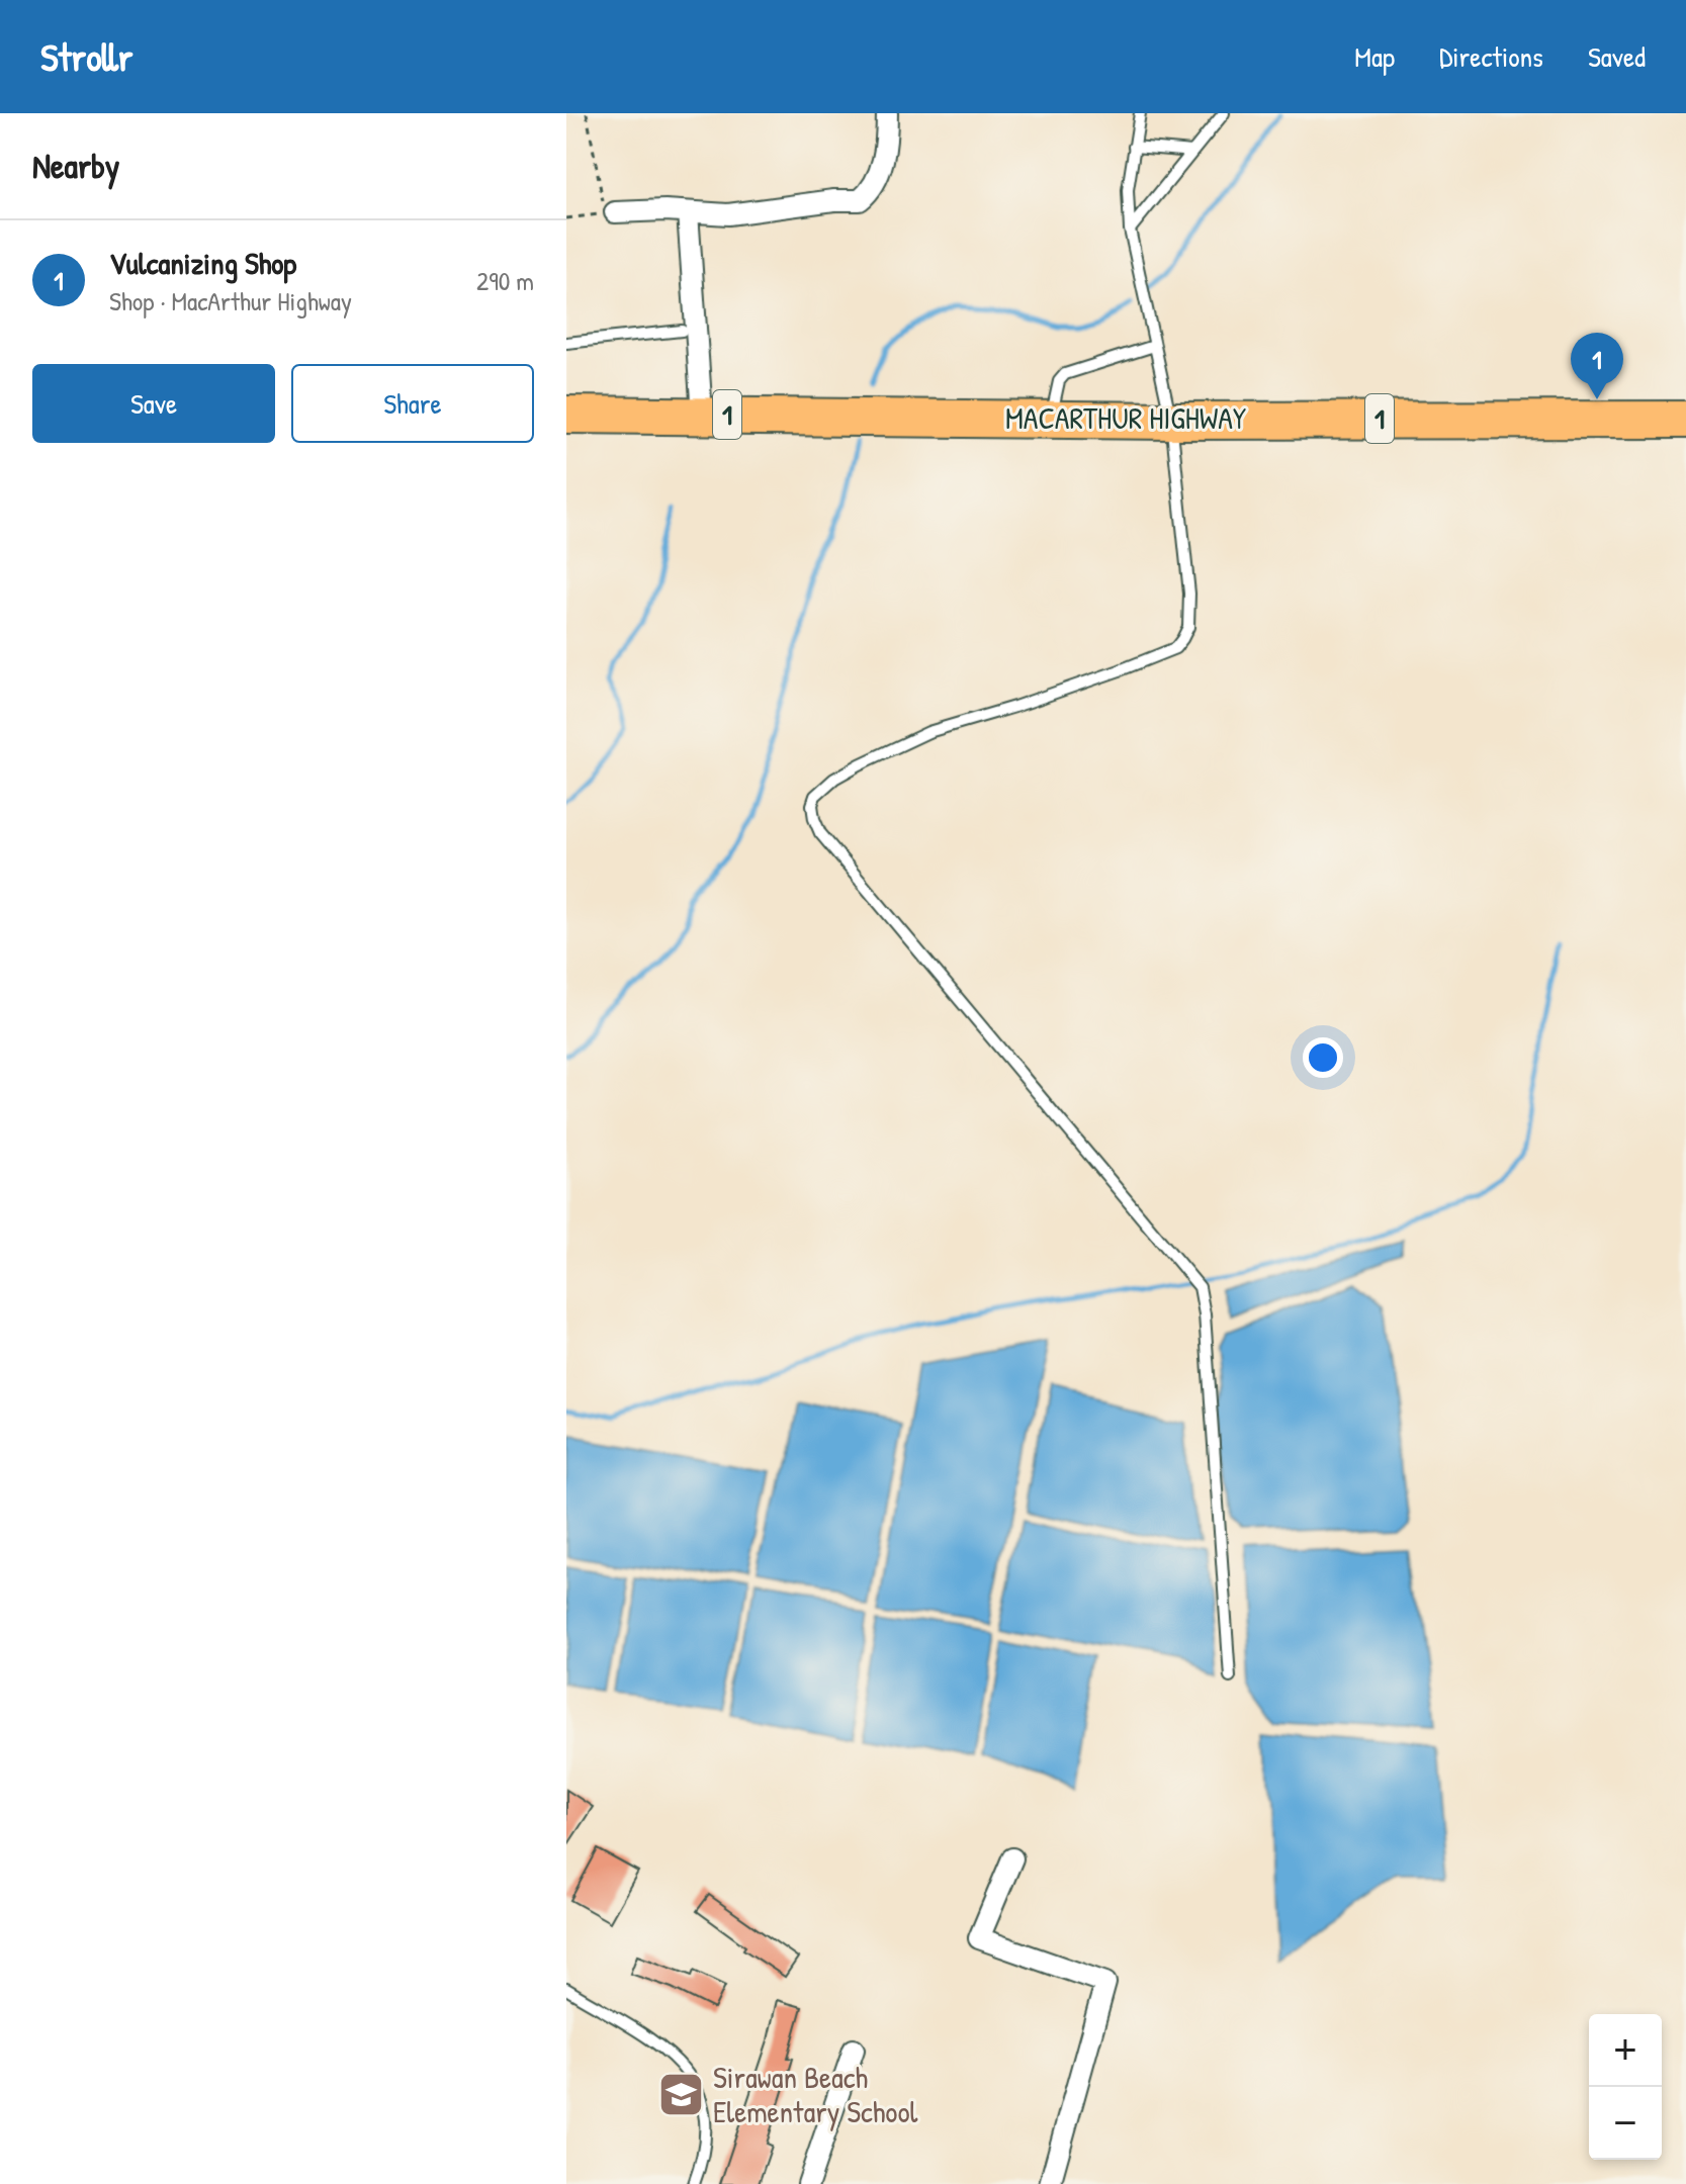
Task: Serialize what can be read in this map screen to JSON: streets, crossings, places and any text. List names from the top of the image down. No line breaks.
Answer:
{"streets":{"highway":["1","MACARTHUR HIGHWAY"]},"places":{"school or university":["Sirawan Beach Elementary School"]},"page":{"header":"Strollr","nav":["Map","Directions","Saved"],"heading":"Nearby","list":[{"mark":"1","name":"Vulcanizing Shop","note":"Shop · MacArthur Highway","value":"290 m"}],"pins":"1","buttons":["Save","Share"],"map_buttons":["+","−"]}}
